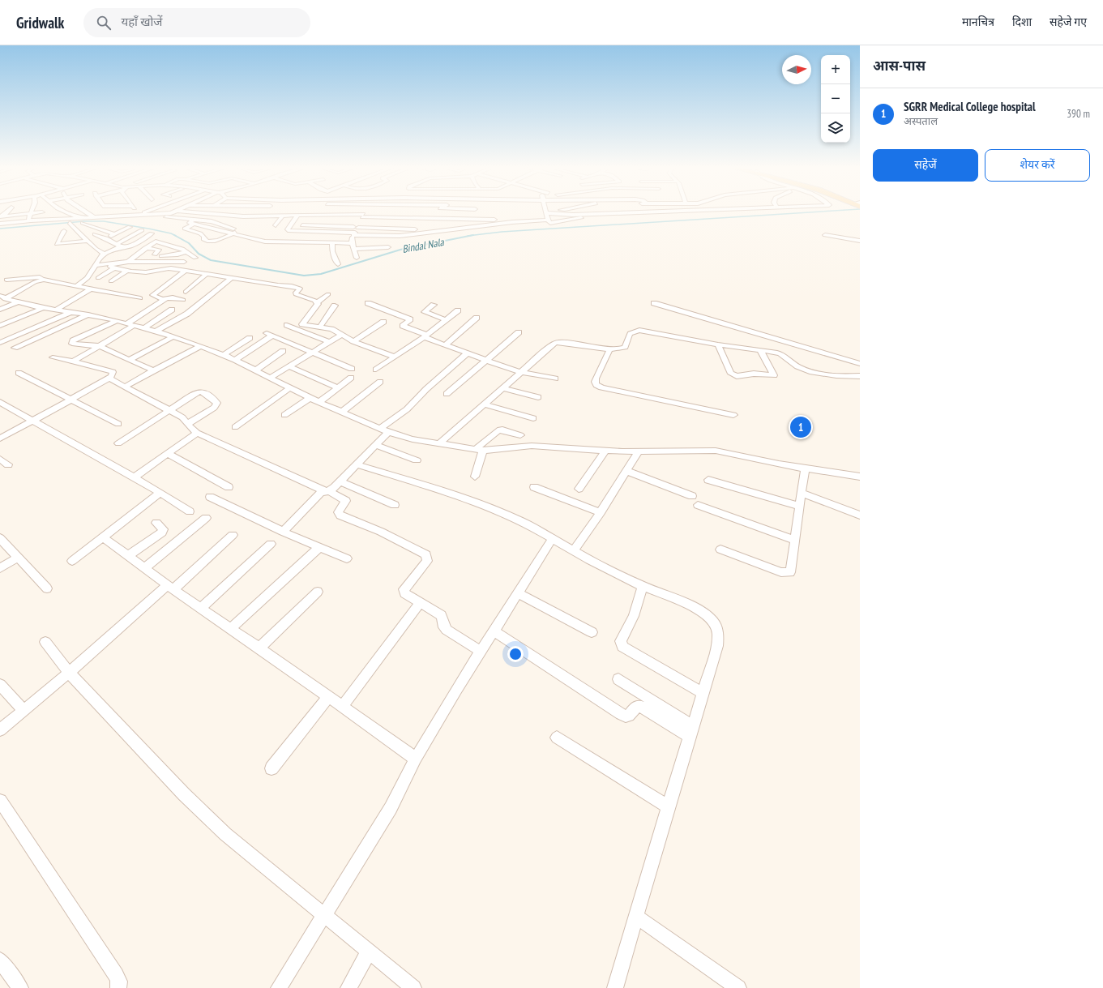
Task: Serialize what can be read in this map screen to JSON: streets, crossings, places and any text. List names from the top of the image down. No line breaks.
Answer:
{"water":["Bindal Nala"],"north":"right","page":{"header":"Gridwalk","search":"यहाँ खोजें","nav":["मानचित्र","दिशा","सहेजे गए"],"heading":"आस-पास","map_buttons":["+","−"],"list":[{"mark":"1","name":"SGRR Medical College hospital","note":"अस्पताल","value":"390 m"}],"buttons":["सहेजें","शेयर करें"],"pins":"1"}}
